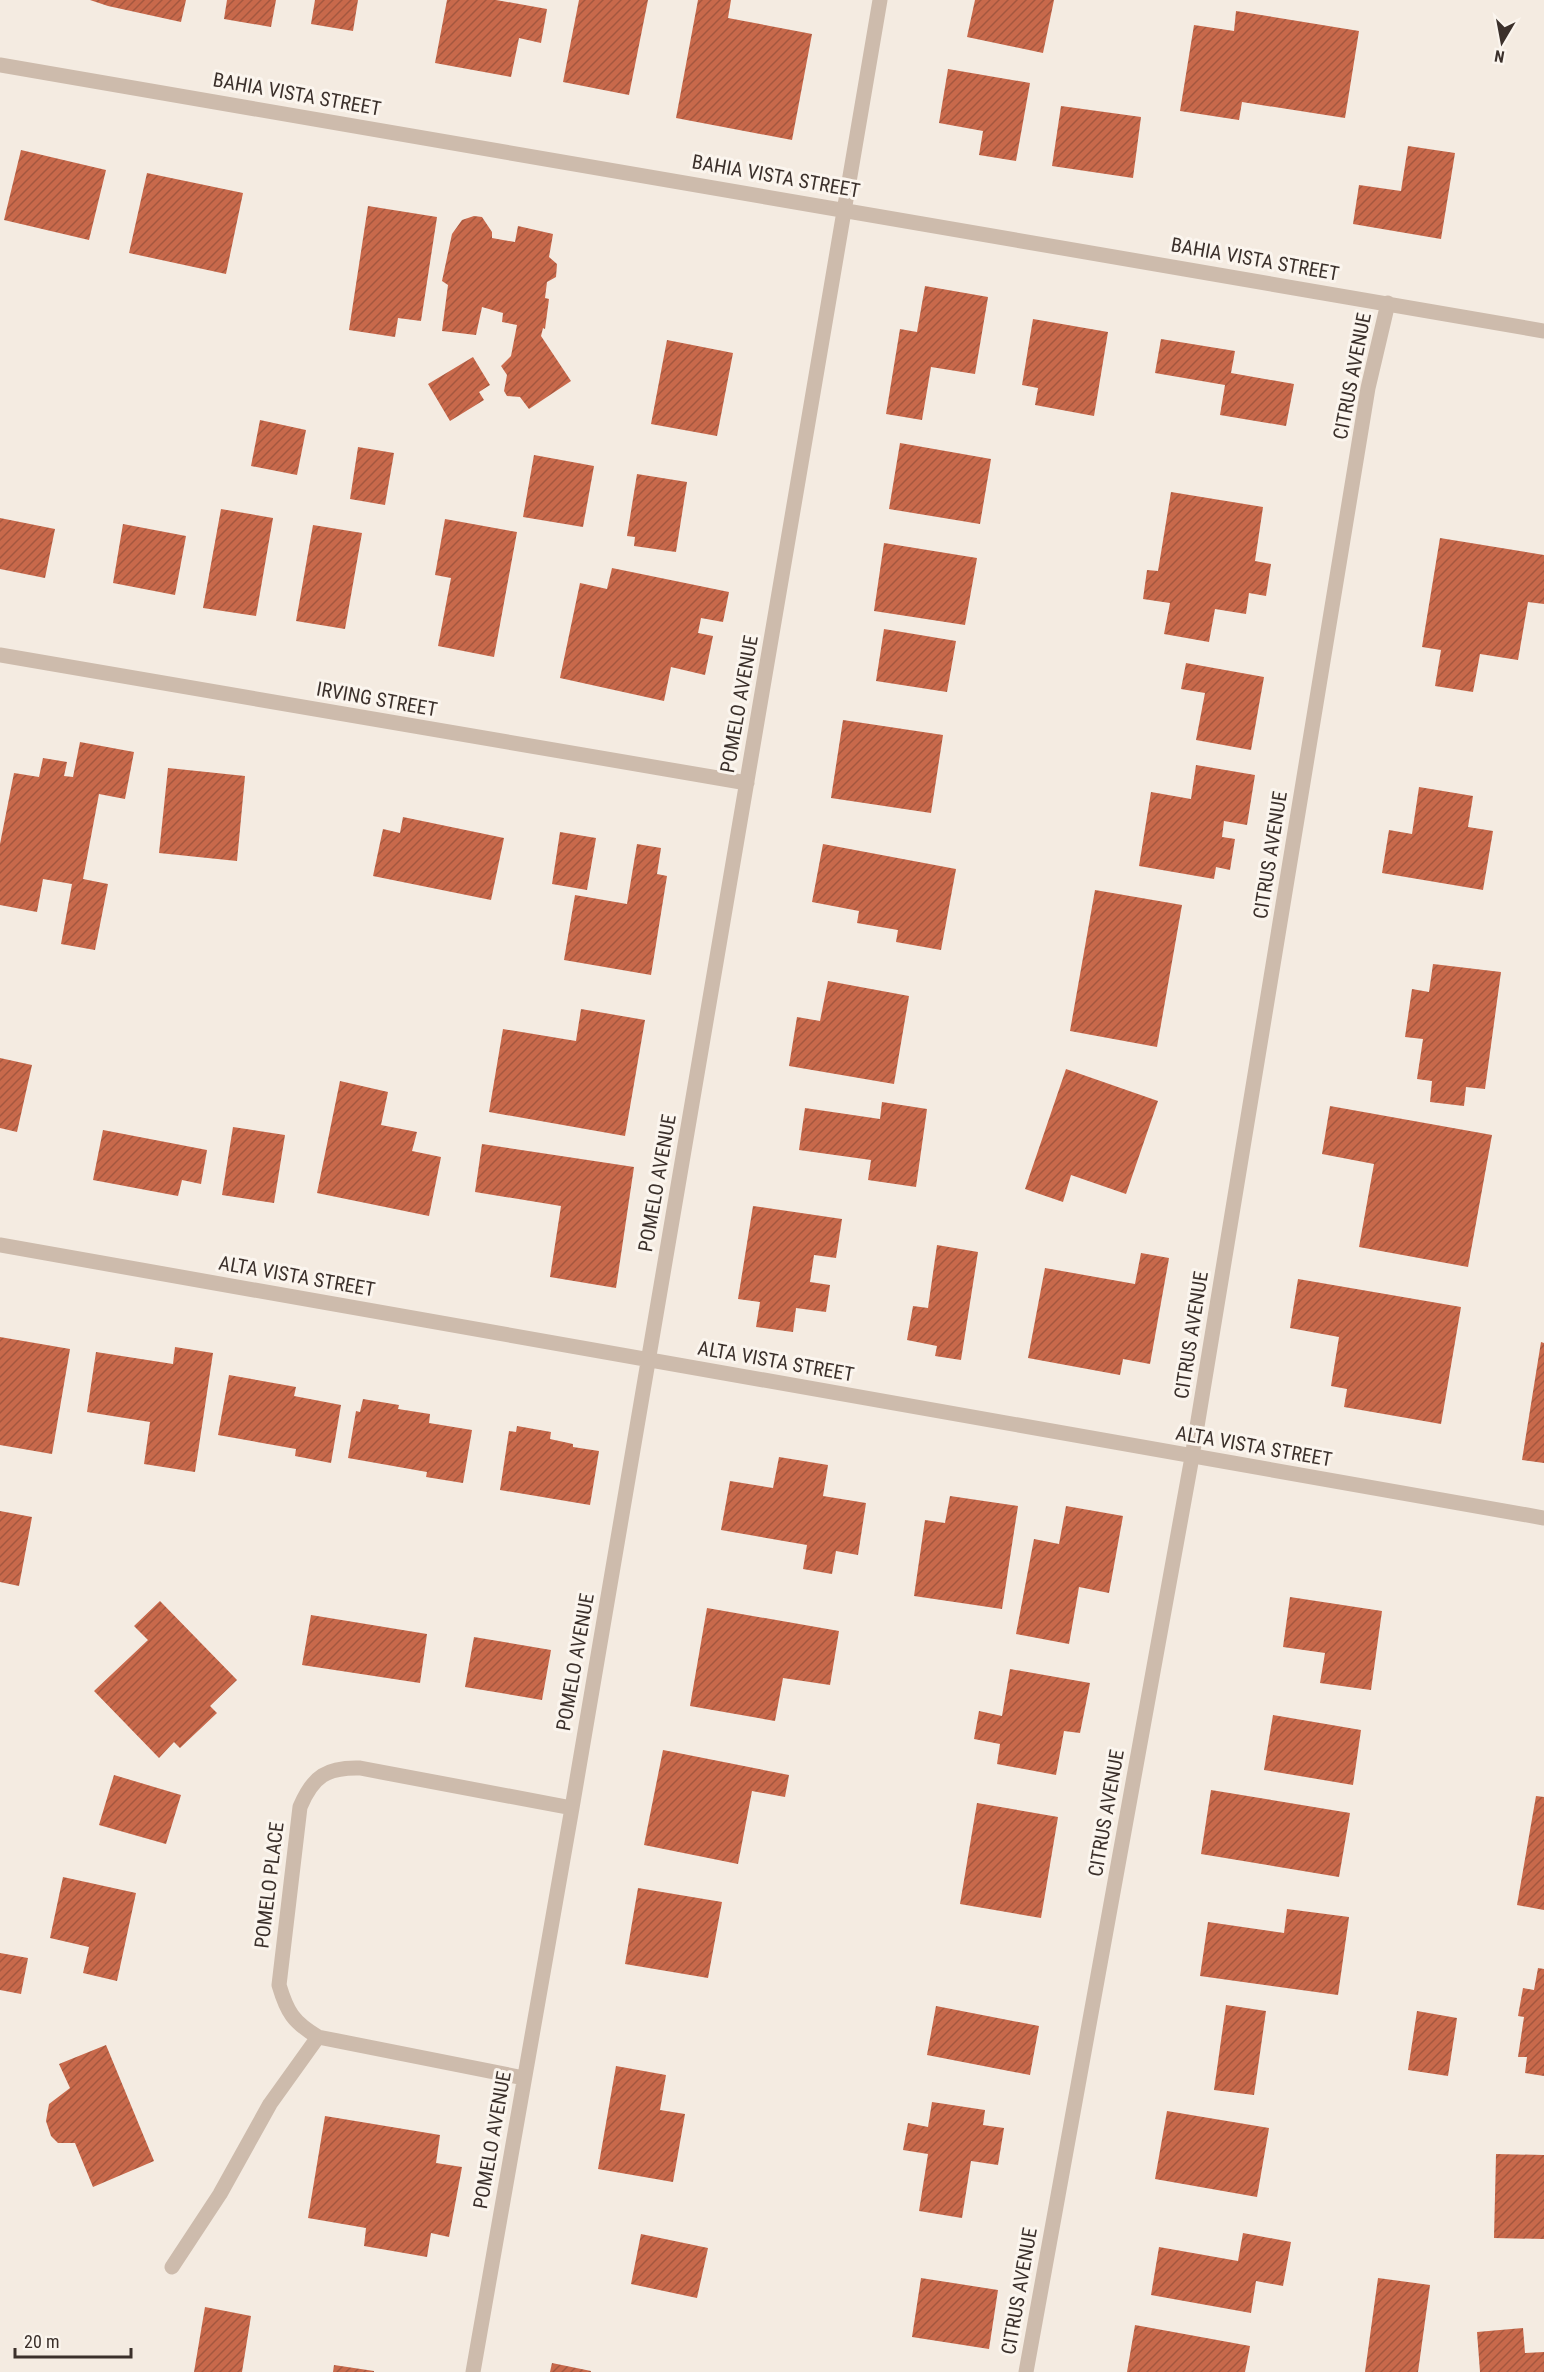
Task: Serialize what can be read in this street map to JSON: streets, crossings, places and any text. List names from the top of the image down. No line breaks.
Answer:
{"streets":{"street":["BAHIA VISTA STREET","CITRUS AVENUE","IRVING STREET","POMELO AVENUE","ALTA VISTA STREET","POMELO PLACE"]},"crossings":[["BAHIA VISTA STREET","CITRUS AVENUE"],["BAHIA VISTA STREET","POMELO AVENUE"],["CITRUS AVENUE","ALTA VISTA STREET"],["IRVING STREET","POMELO AVENUE"],["POMELO AVENUE","ALTA VISTA STREET"],["POMELO AVENUE","POMELO PLACE"]],"scale_bar":"20 m","north":"bottom"}
